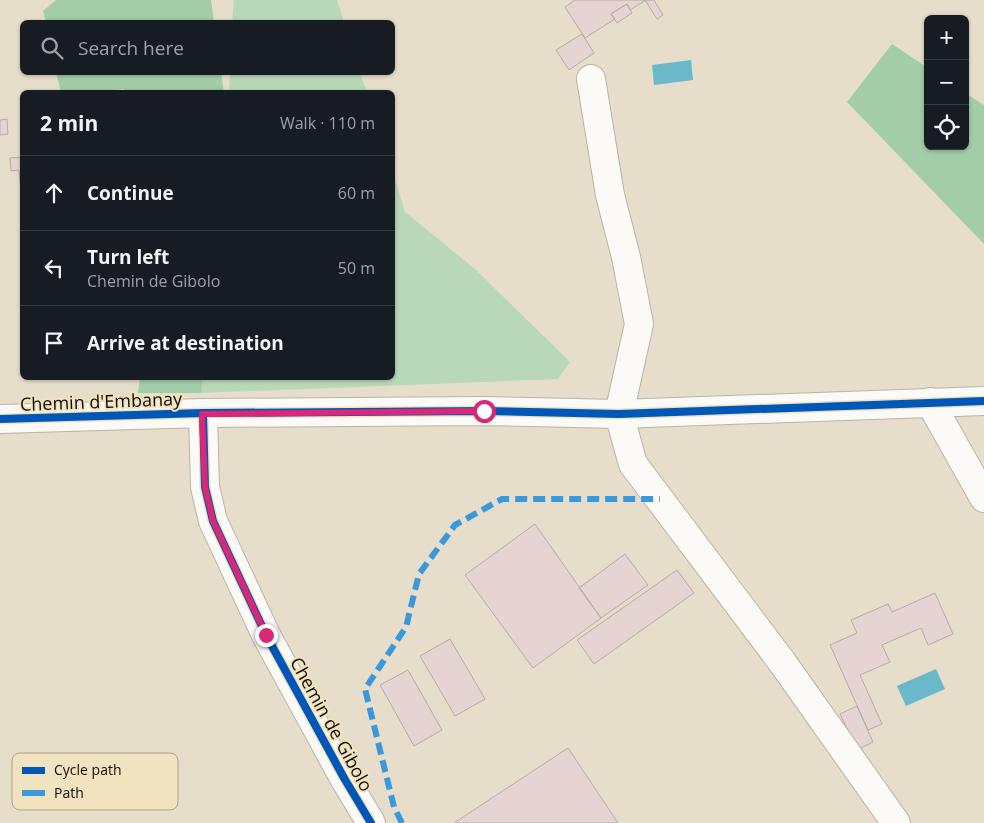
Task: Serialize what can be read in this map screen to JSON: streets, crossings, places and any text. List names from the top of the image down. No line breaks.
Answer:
{"streets":{"street":["Chemin d'Embanay","Chemin de Gibolo"]},"crossings":[["Chemin d'Embanay","Chemin de Gibolo"]],"legend":["Cycle path","Path"],"page":{"map_buttons":["+","−"],"search":"Search here","heading":["2 min","Walk · 110 m"],"list":[["Continue","60 m"],["Turn left","Chemin de Gibolo","50 m"],"Arrive at destination"]}}
